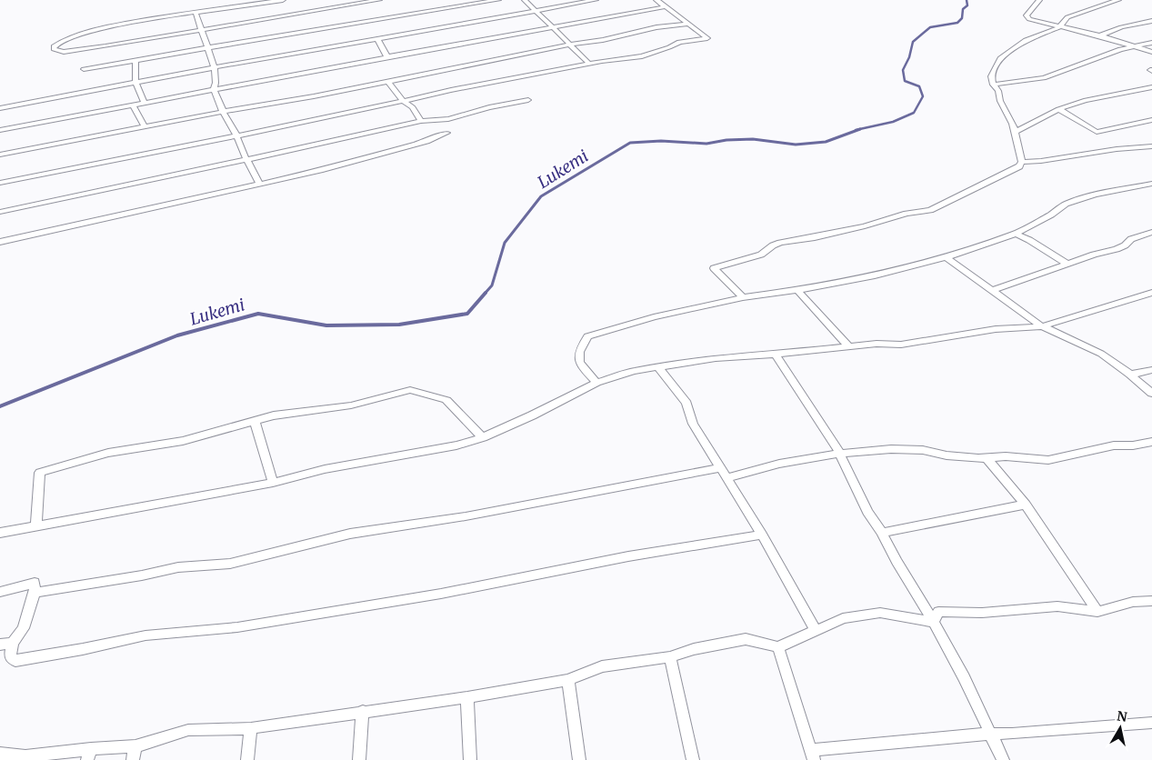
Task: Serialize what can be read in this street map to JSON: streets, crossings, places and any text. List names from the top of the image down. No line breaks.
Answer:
{"water":["Lukemi"],"north":"top"}
